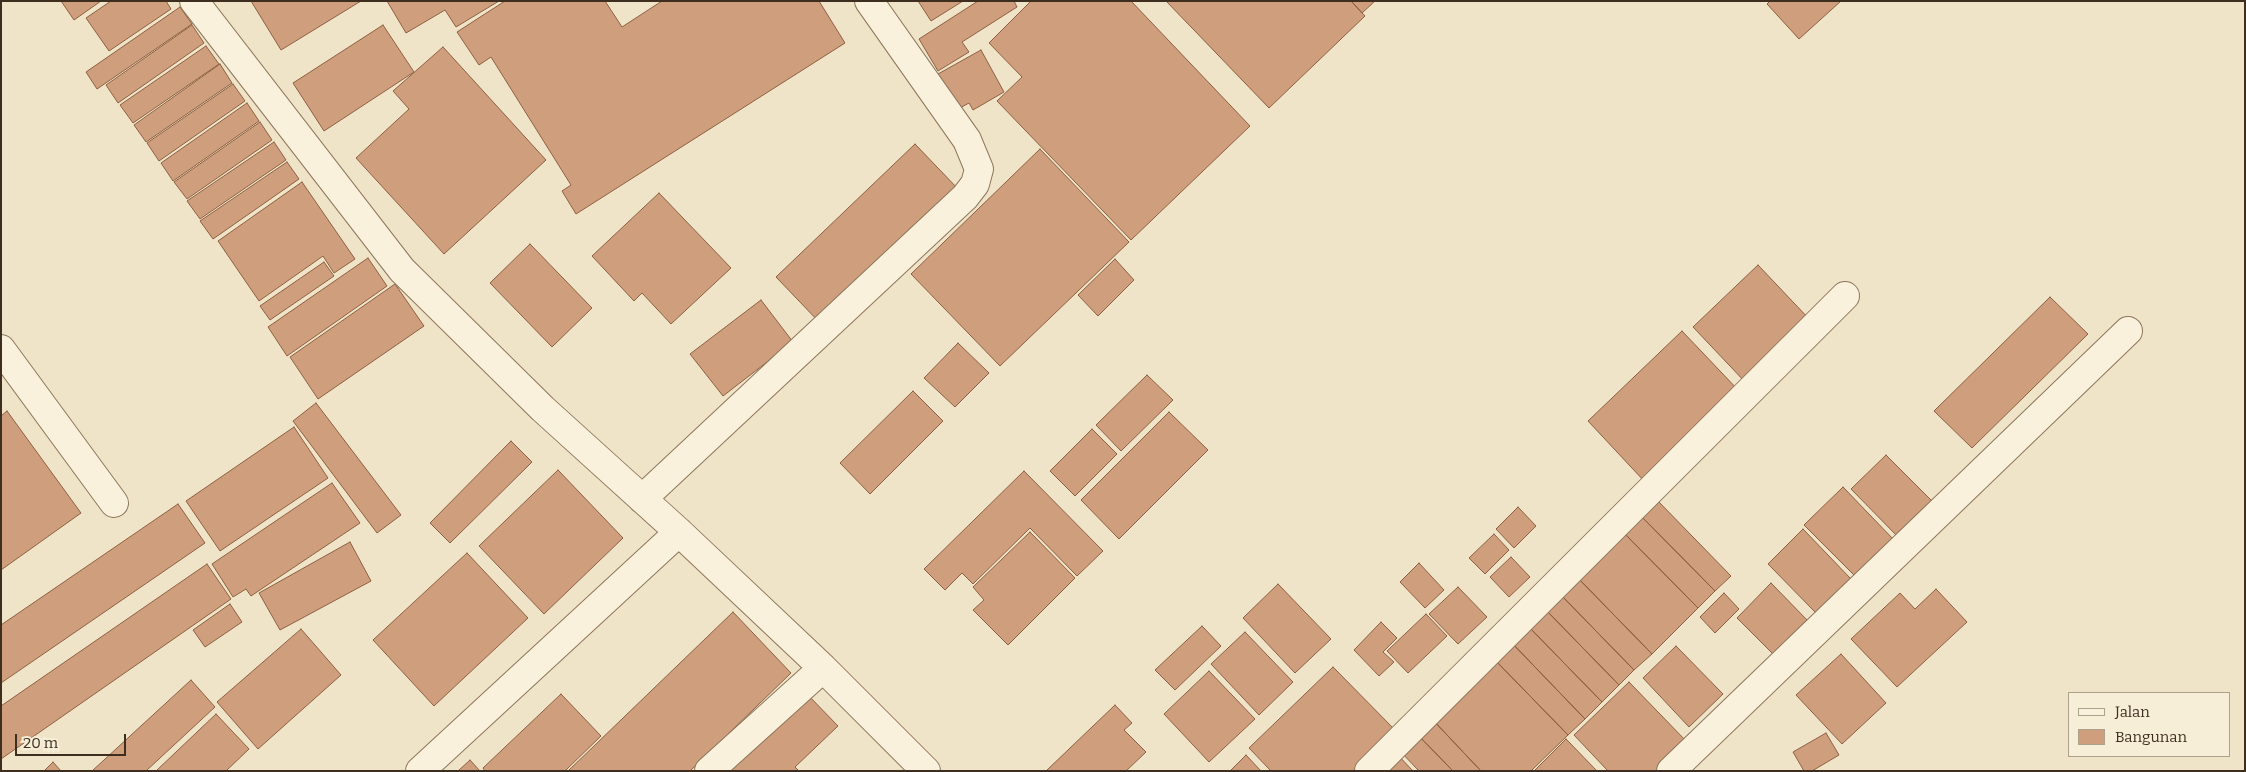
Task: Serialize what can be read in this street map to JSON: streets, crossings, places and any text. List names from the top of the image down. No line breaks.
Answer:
{"legend":["Jalan","Bangunan"],"scale_bar":"20 m"}
